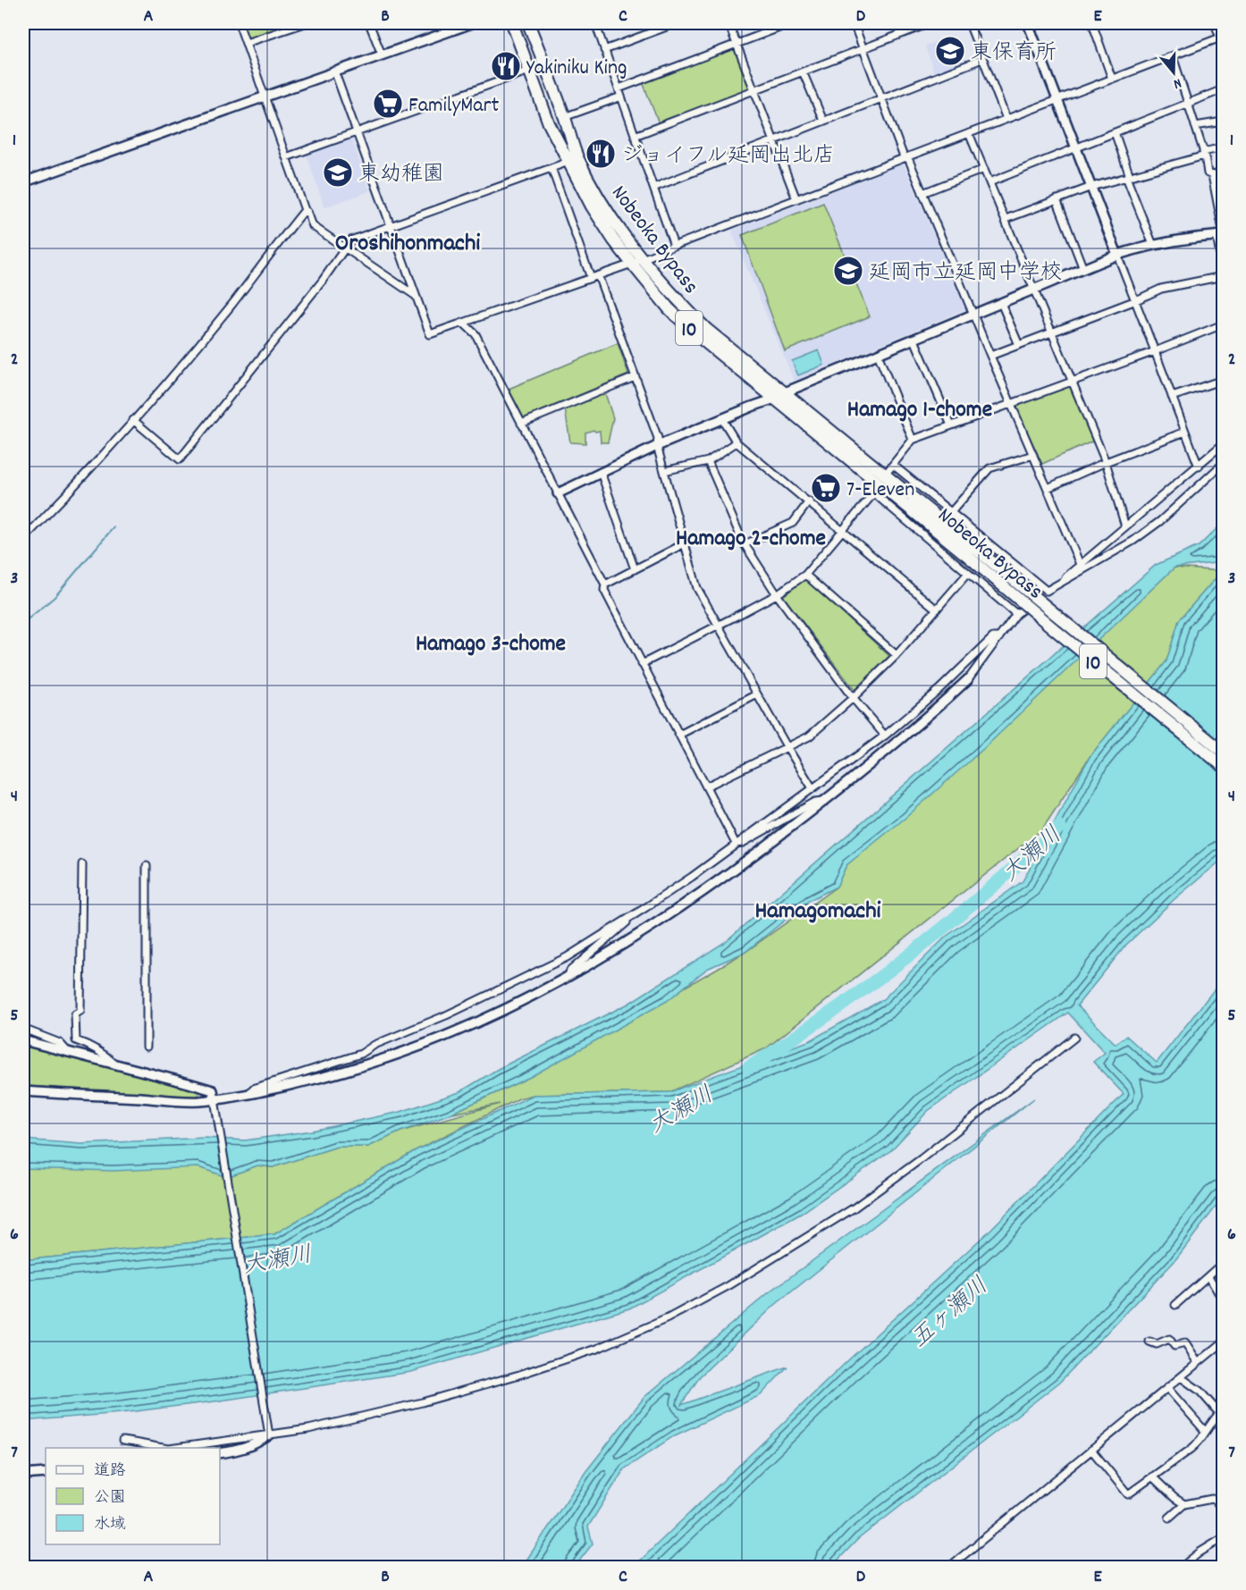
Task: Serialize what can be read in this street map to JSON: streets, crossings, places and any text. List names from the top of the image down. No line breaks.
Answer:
{"streets":{"highway":["Nobeoka Bypass","10"]},"districts":["Oroshihonmachi","Hamago 1-chome","Hamago 2-chome","Hamago 3-chome","Hamagomachi"],"water":["大瀬川","五ヶ瀬川"],"places":{"school or university":["東保育所","東幼稚園","延岡市立延岡中学校"],"restaurant":["Yakiniku King","ジョイフル延岡出北店"],"supermarket":["FamilyMart","7-Eleven"]},"legend":["道路","公園","水域"],"north":"bottom","grid":{"columns":["A","B","C","D","E"],"rows":["1","2","3","4","5","6","7"]}}
